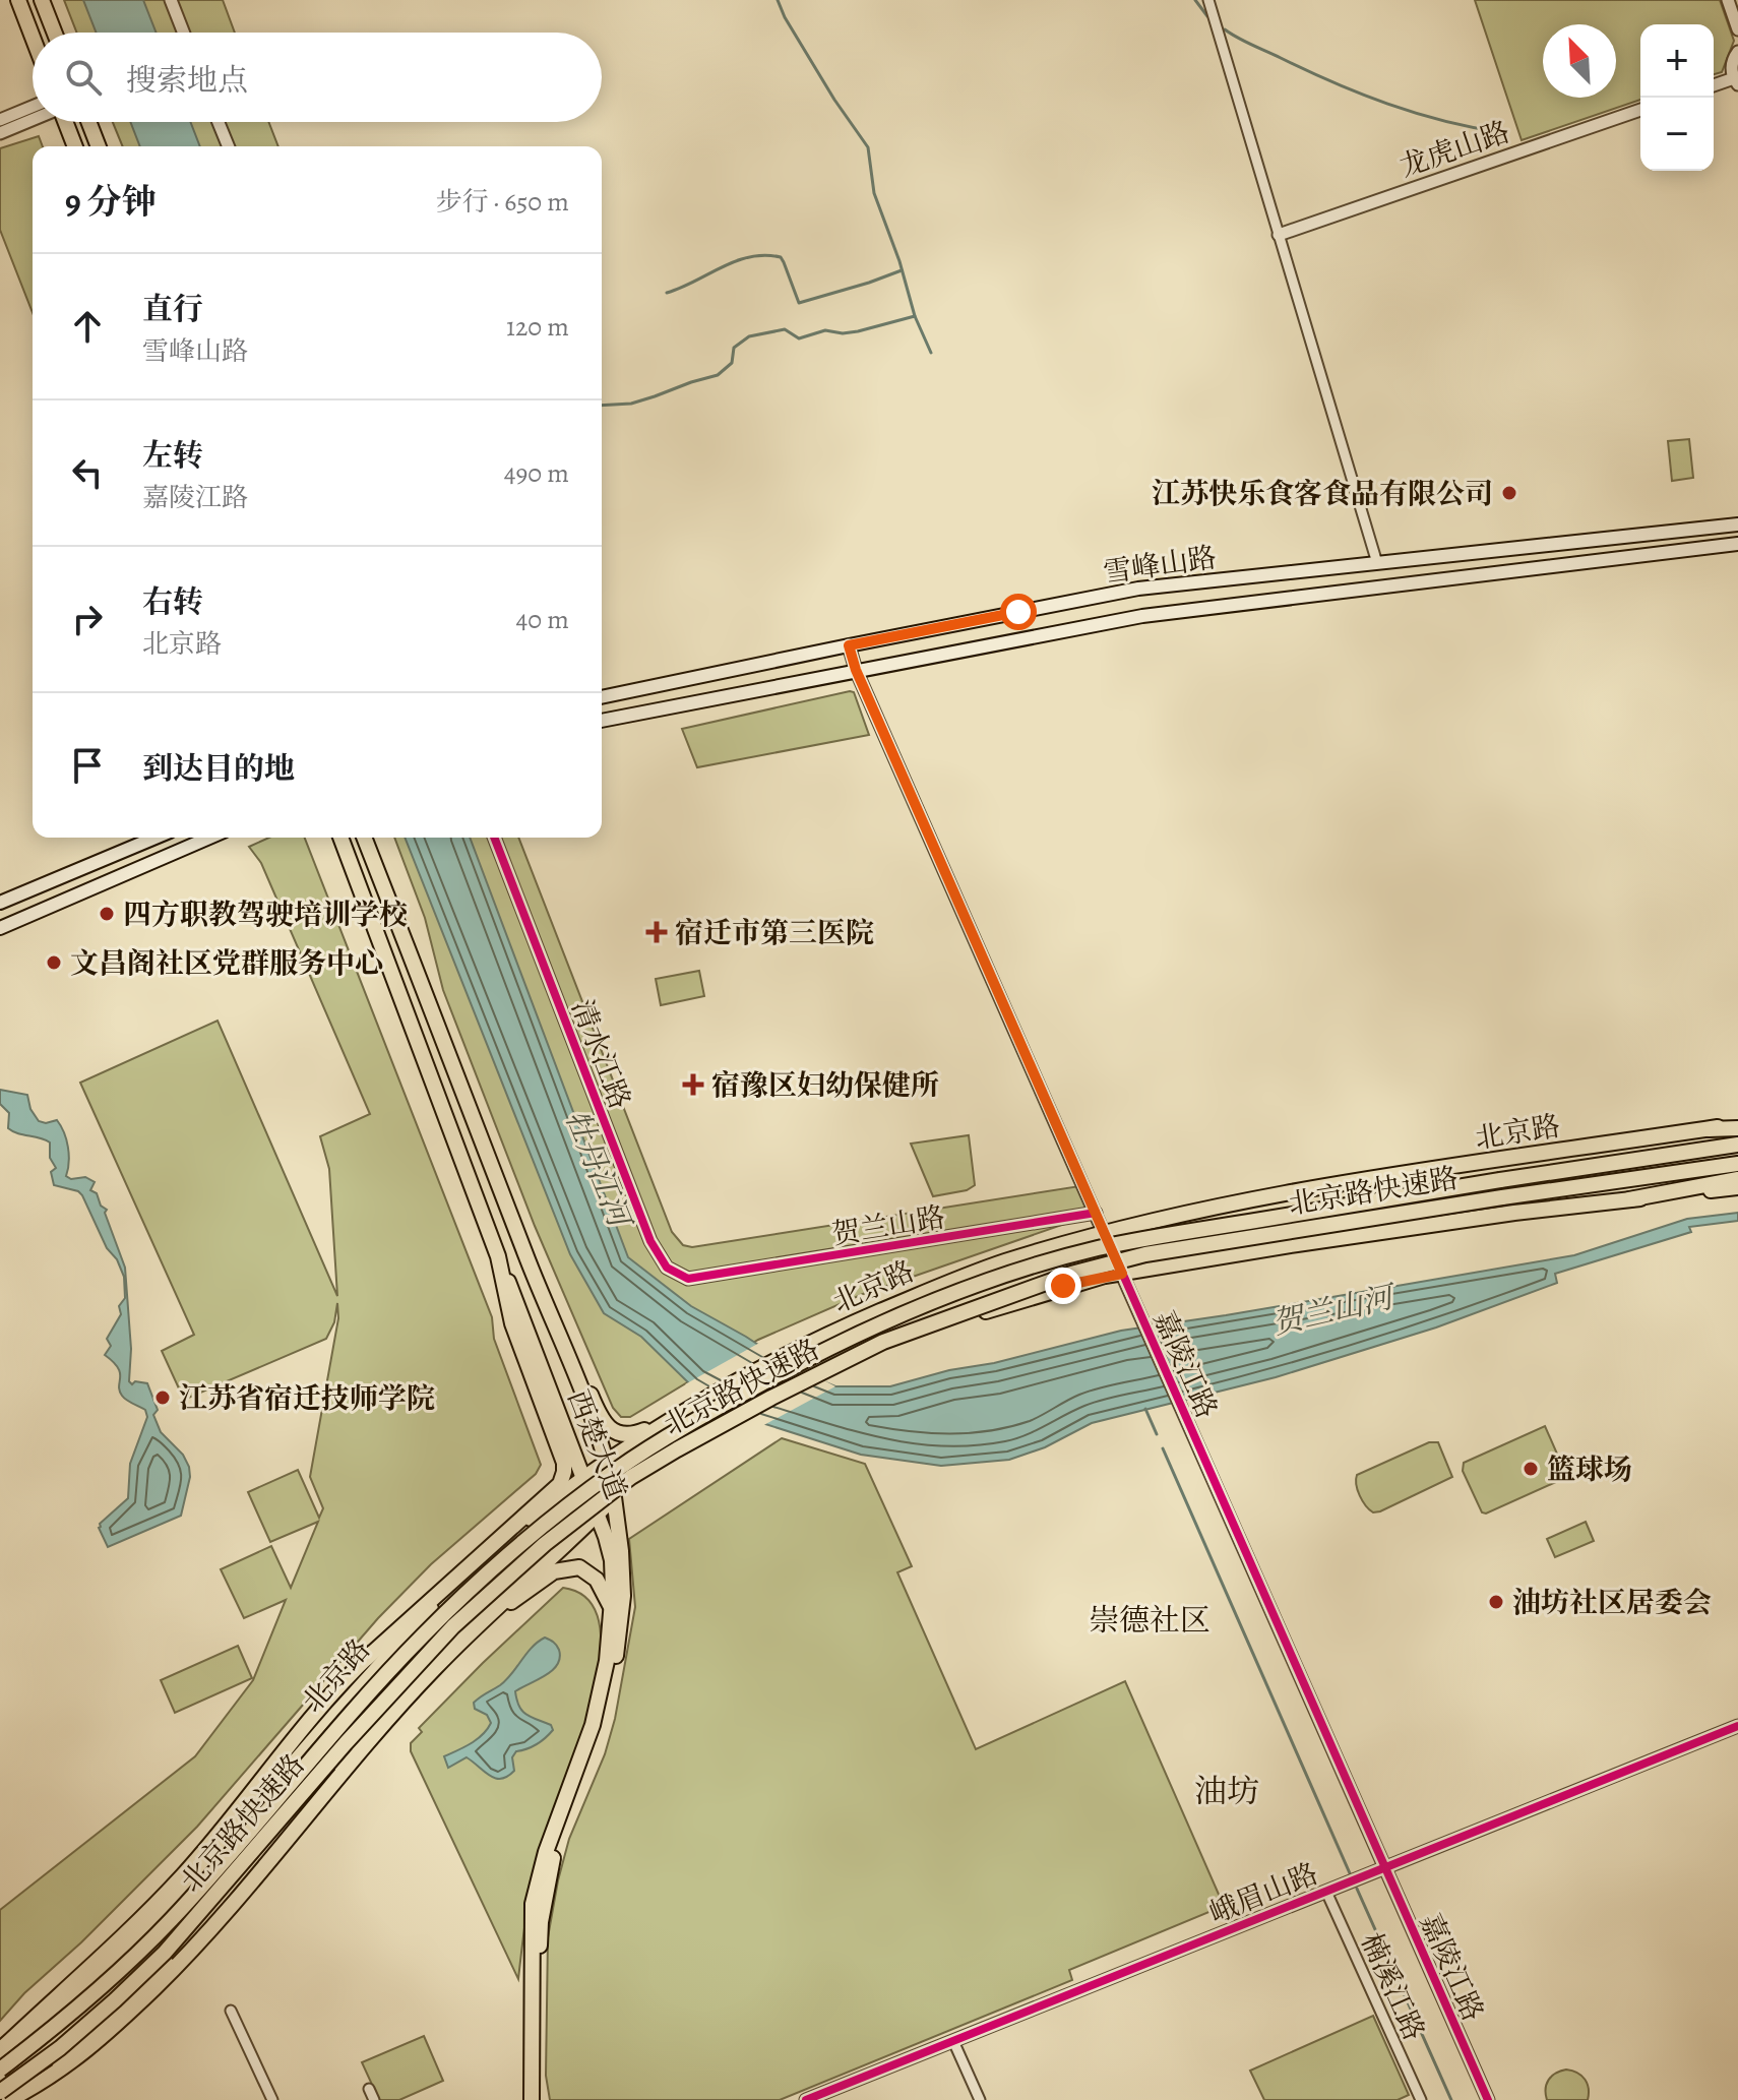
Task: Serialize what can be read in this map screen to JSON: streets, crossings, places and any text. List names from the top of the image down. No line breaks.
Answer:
{"streets":{"main road":["雪峰山路","北京路","北京路快速路","西楚大道"],"street":["龙虎山路","清水江路","贺兰山路","嘉陵江路","峨眉山路","楠溪江路"]},"crossings":[["雪峰山路","嘉陵江路"],["清水江路","贺兰山路"],["北京路","嘉陵江路"],["北京路","西楚大道"],["贺兰山路","嘉陵江路"],["嘉陵江路","峨眉山路"],["峨眉山路","楠溪江路"]],"districts":["崇德社区","油坊"],"water":["牡丹江河","贺兰山河"],"places":{"other":["江苏快乐食客食品有限公司","四方职教驾驶培训学校","文昌阁社区党群服务中心","江苏省宿迁技师学院","篮球场","油坊社区居委会"],"health":["宿迁市第三医院","宿豫区妇幼保健所"]},"north":"top left","page":{"map_buttons":["+","−"],"search":"搜索地点","heading":["9 分钟","步行 · 650 m"],"list":[["直行","雪峰山路","120 m"],["左转","嘉陵江路","490 m"],["右转","北京路","40 m"],"到达目的地"]}}
